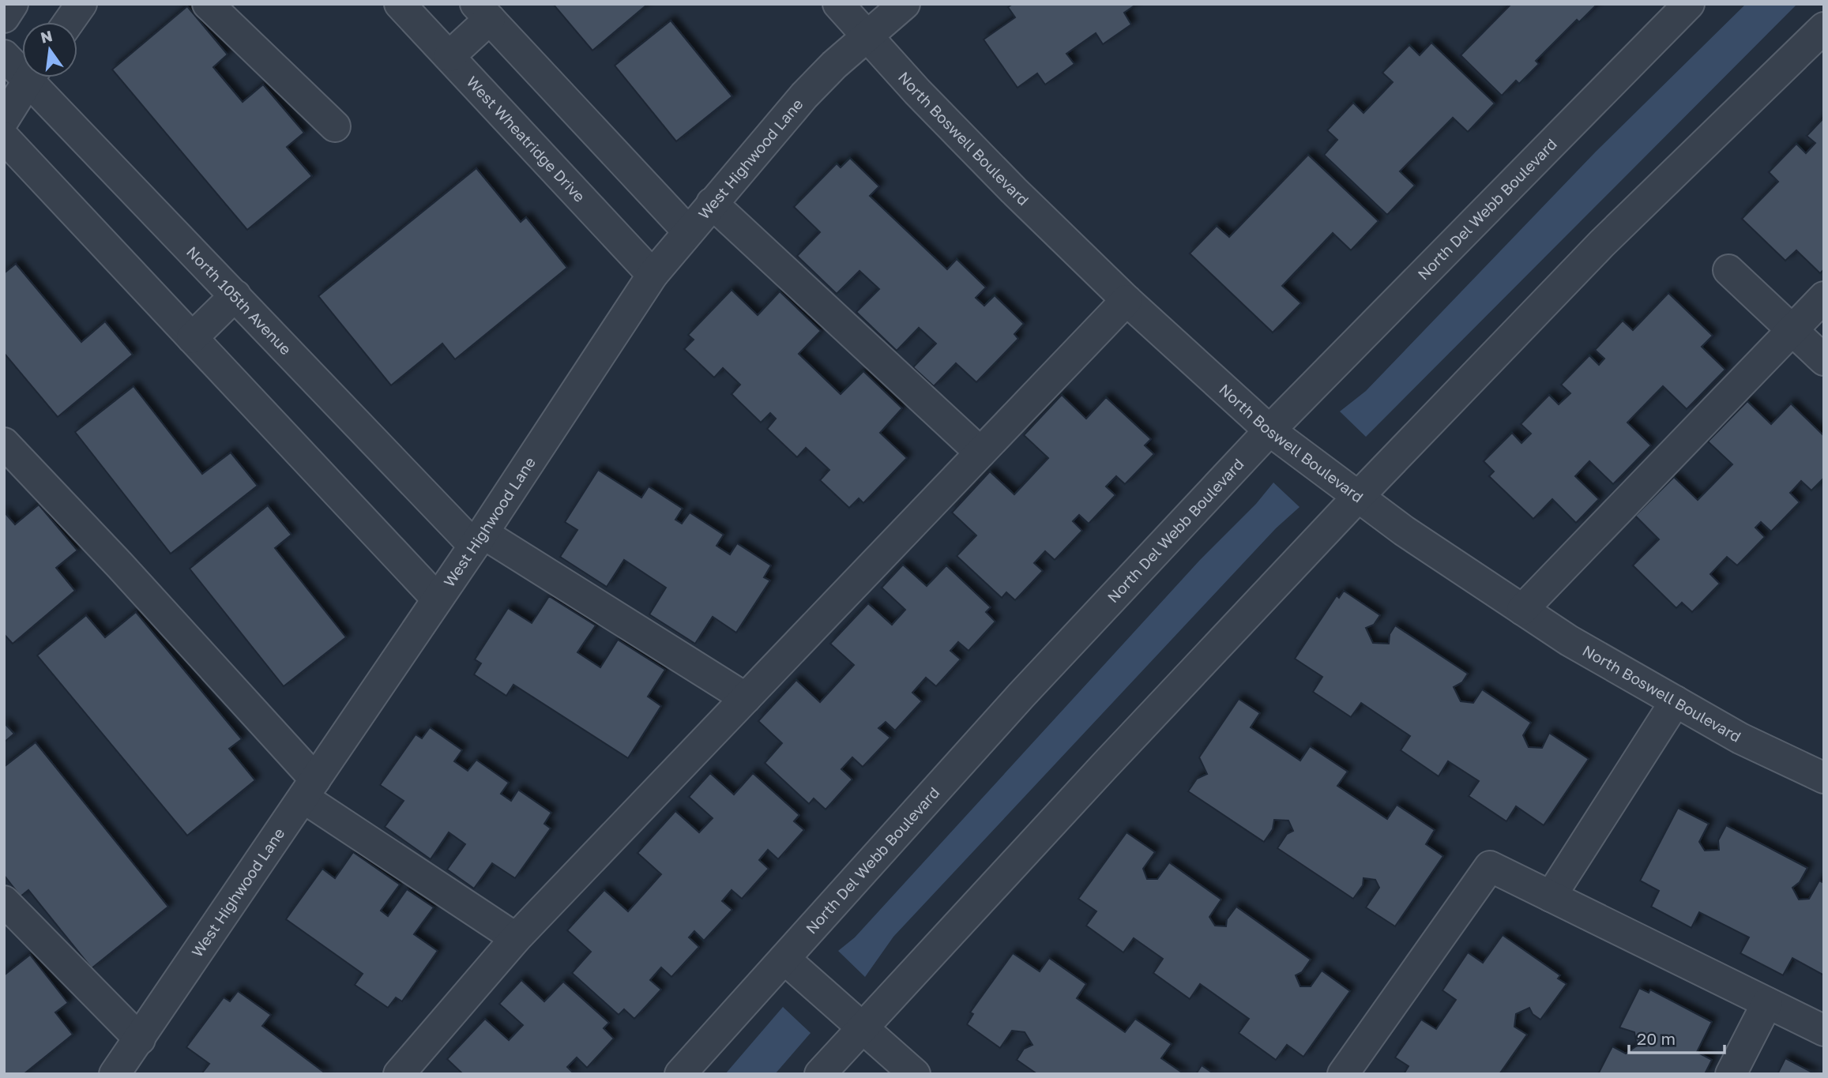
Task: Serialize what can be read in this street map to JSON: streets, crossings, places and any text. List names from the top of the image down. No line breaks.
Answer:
{"streets":{"street":["North Boswell Boulevard","West Wheatridge Drive","West Highwood Lane","North Del Webb Boulevard","North 105th Avenue"]},"crossings":[["North Boswell Boulevard","West Highwood Lane"],["North Boswell Boulevard","North Del Webb Boulevard"],["West Wheatridge Drive","West Highwood Lane"],["West Highwood Lane","North 105th Avenue"]],"scale_bar":"20 m","north":"top"}
